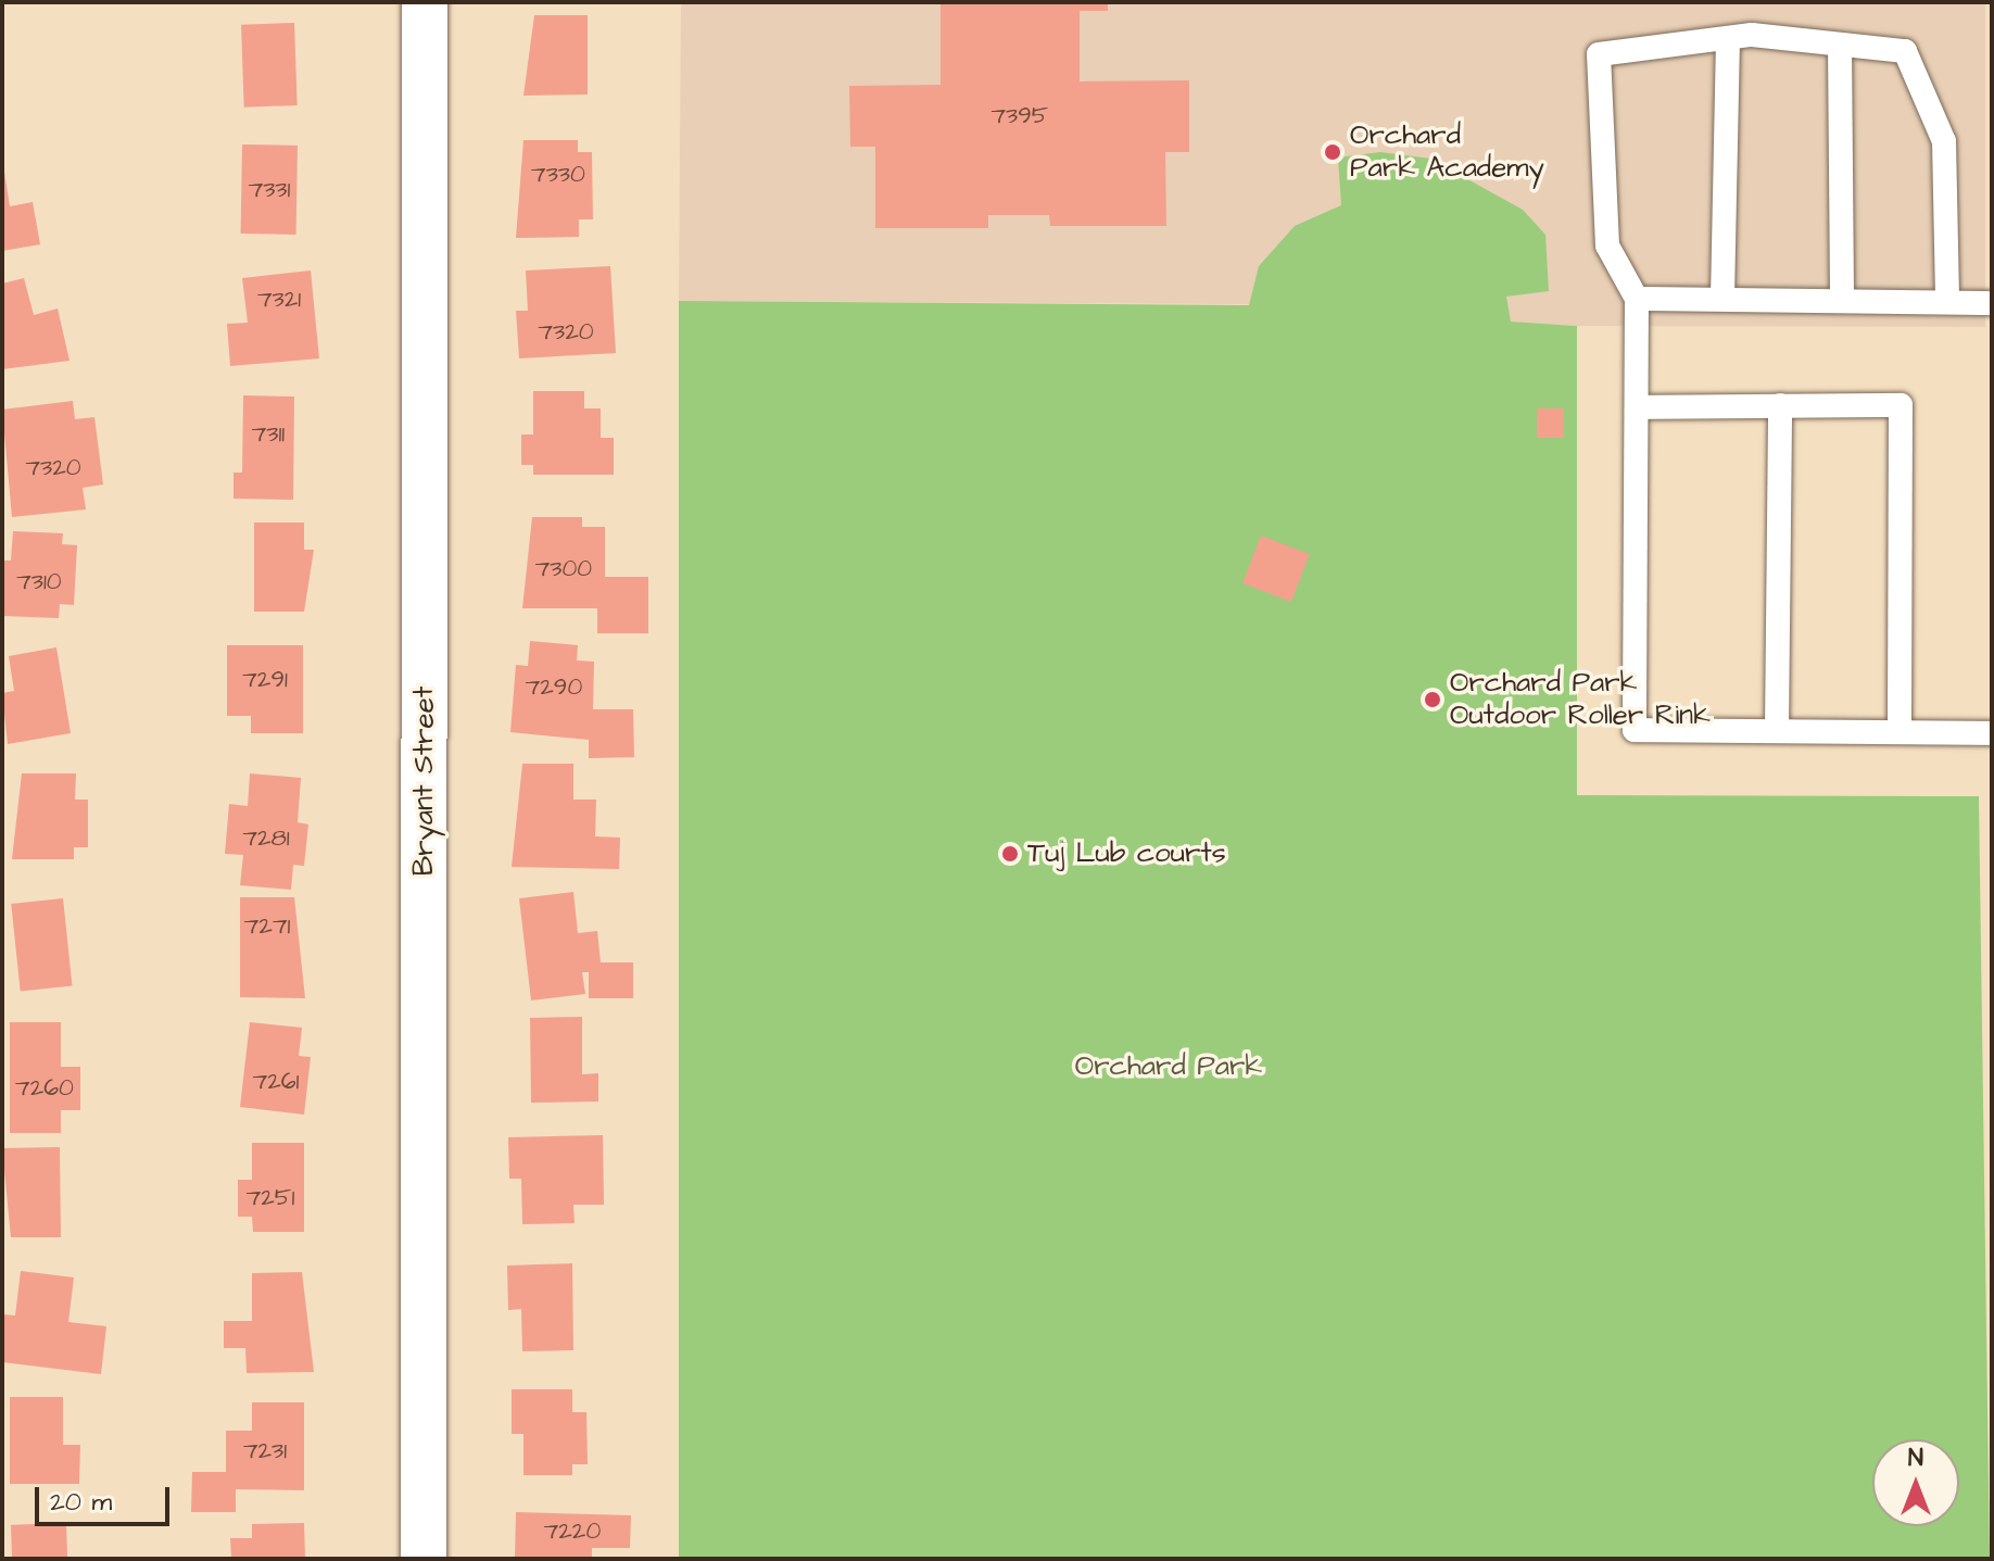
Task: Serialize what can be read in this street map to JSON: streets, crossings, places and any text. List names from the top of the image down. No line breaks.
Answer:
{"streets":{"street":["Bryant Street"]},"parks":["Orchard Park"],"places":["Orchard Park Academy","Orchard Park Outdoor Roller Rink","Tuj Lub courts"],"house_numbers":["7395","7330","7331","7321","7320","7311","7320","7300","7310","7291","7290","7281","7271","7261","7260","7251","7231","7220"],"scale_bar":"20 m","north":"top"}
